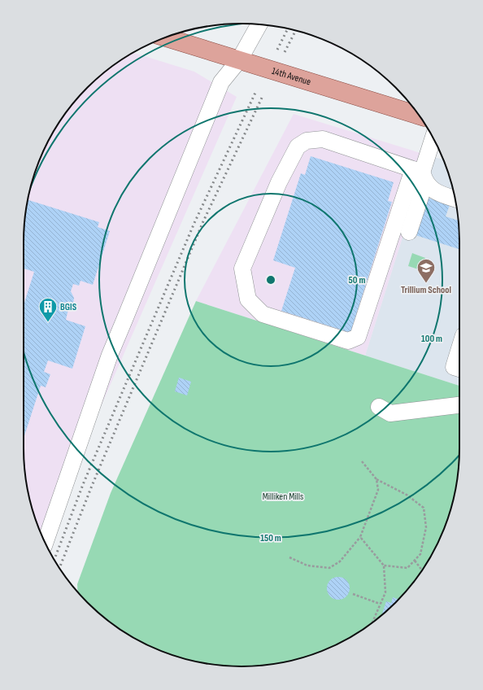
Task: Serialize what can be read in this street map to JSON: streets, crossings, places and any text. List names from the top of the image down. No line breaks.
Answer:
{"streets":{"main road":["14th Avenue"]},"parks":["Milliken Mills"],"places":{"school or university":["Trillium School"],"building":["BGIS"]},"rings":["50 m","100 m","150 m"]}
